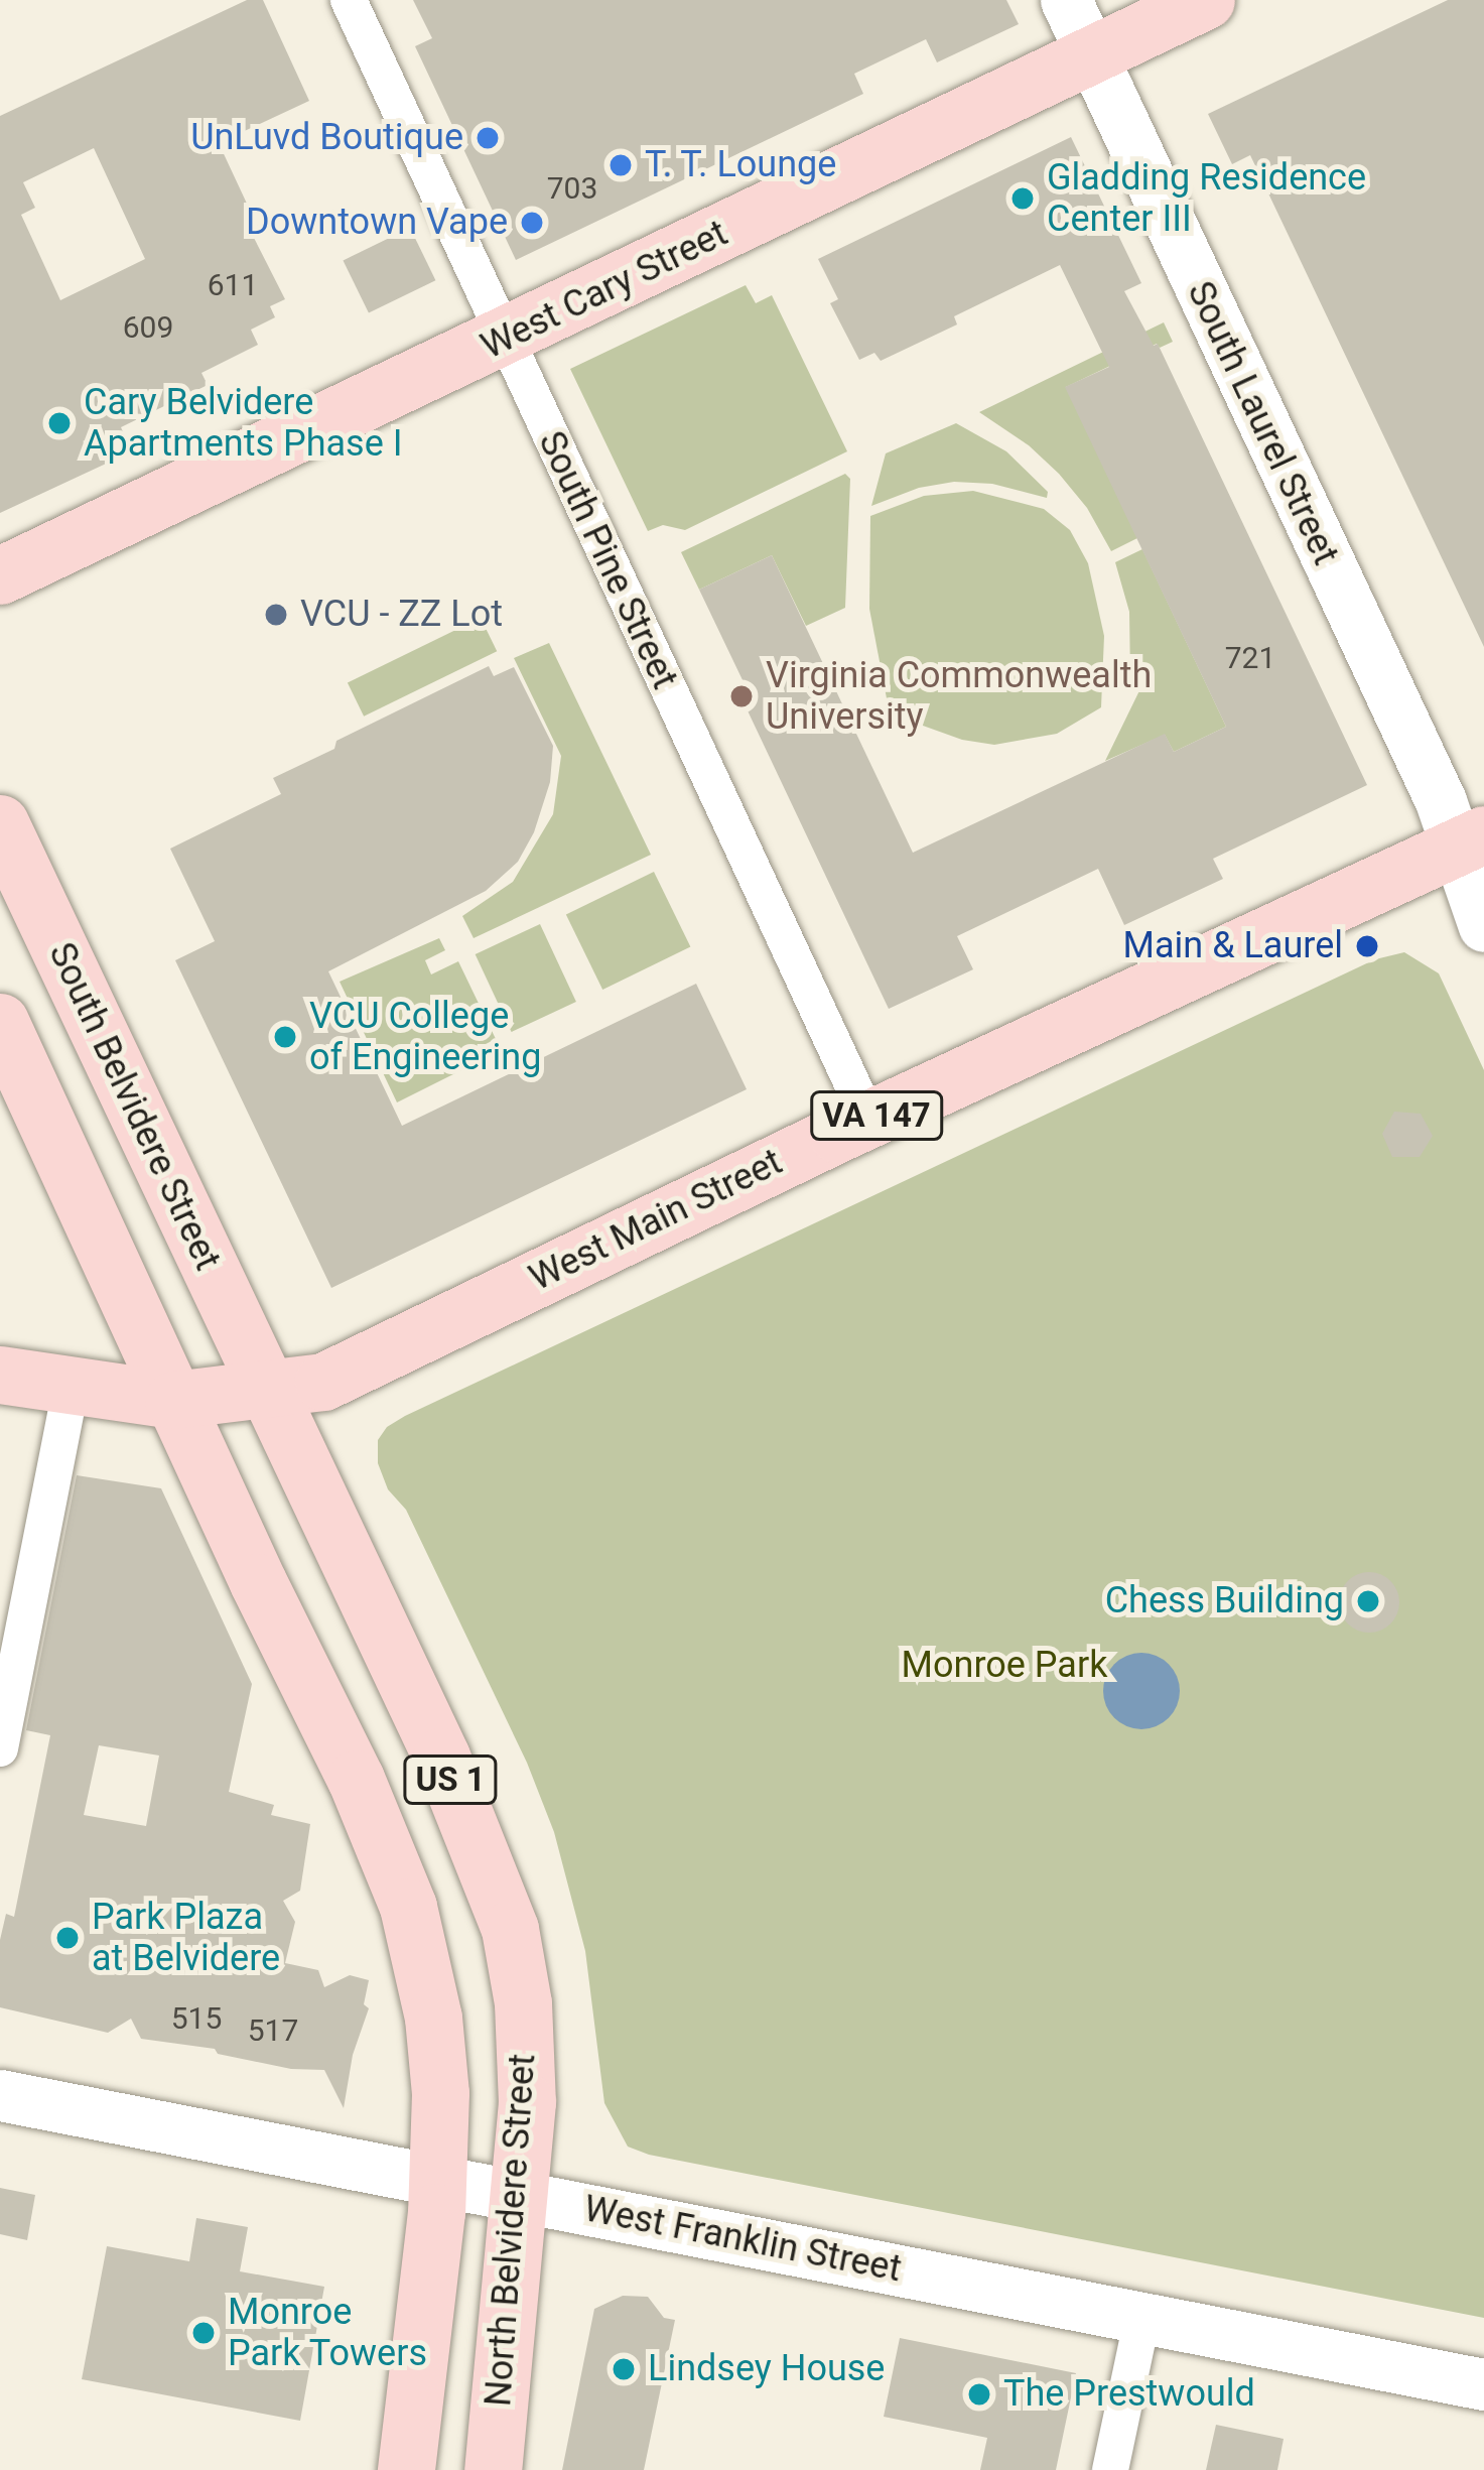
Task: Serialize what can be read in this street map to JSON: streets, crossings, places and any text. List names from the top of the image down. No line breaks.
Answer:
{"streets":{"main road":["West Cary Street","South Belvidere Street","VA 147","West Main Street","US 1","North Belvidere Street"],"street":["South Laurel Street","South Pine Street","West Franklin Street"]},"crossings":[["West Cary Street","South Laurel Street"],["West Cary Street","South Pine Street"],["South Laurel Street","West Main Street"],["South Pine Street","West Main Street"],["South Belvidere Street","West Main Street"],["South Belvidere Street","North Belvidere Street"],["West Main Street","US 1"],["West Main Street","North Belvidere Street"],["US 1","North Belvidere Street"],["North Belvidere Street","West Franklin Street"]],"parks":["Monroe Park"],"places":["UnLuvd Boutique","T. T. Lounge","Gladding Residence Center III","Downtown Vape","Cary Belvidere Apartments Phase I","VCU - ZZ Lot","Virginia Commonwealth University","Main & Laurel","VCU College of Engineering","Chess Building","Park Plaza at Belvidere","Monroe Park Towers","Lindsey House","The Prestwould"],"house_numbers":["703","611","609","721","515","517"]}
